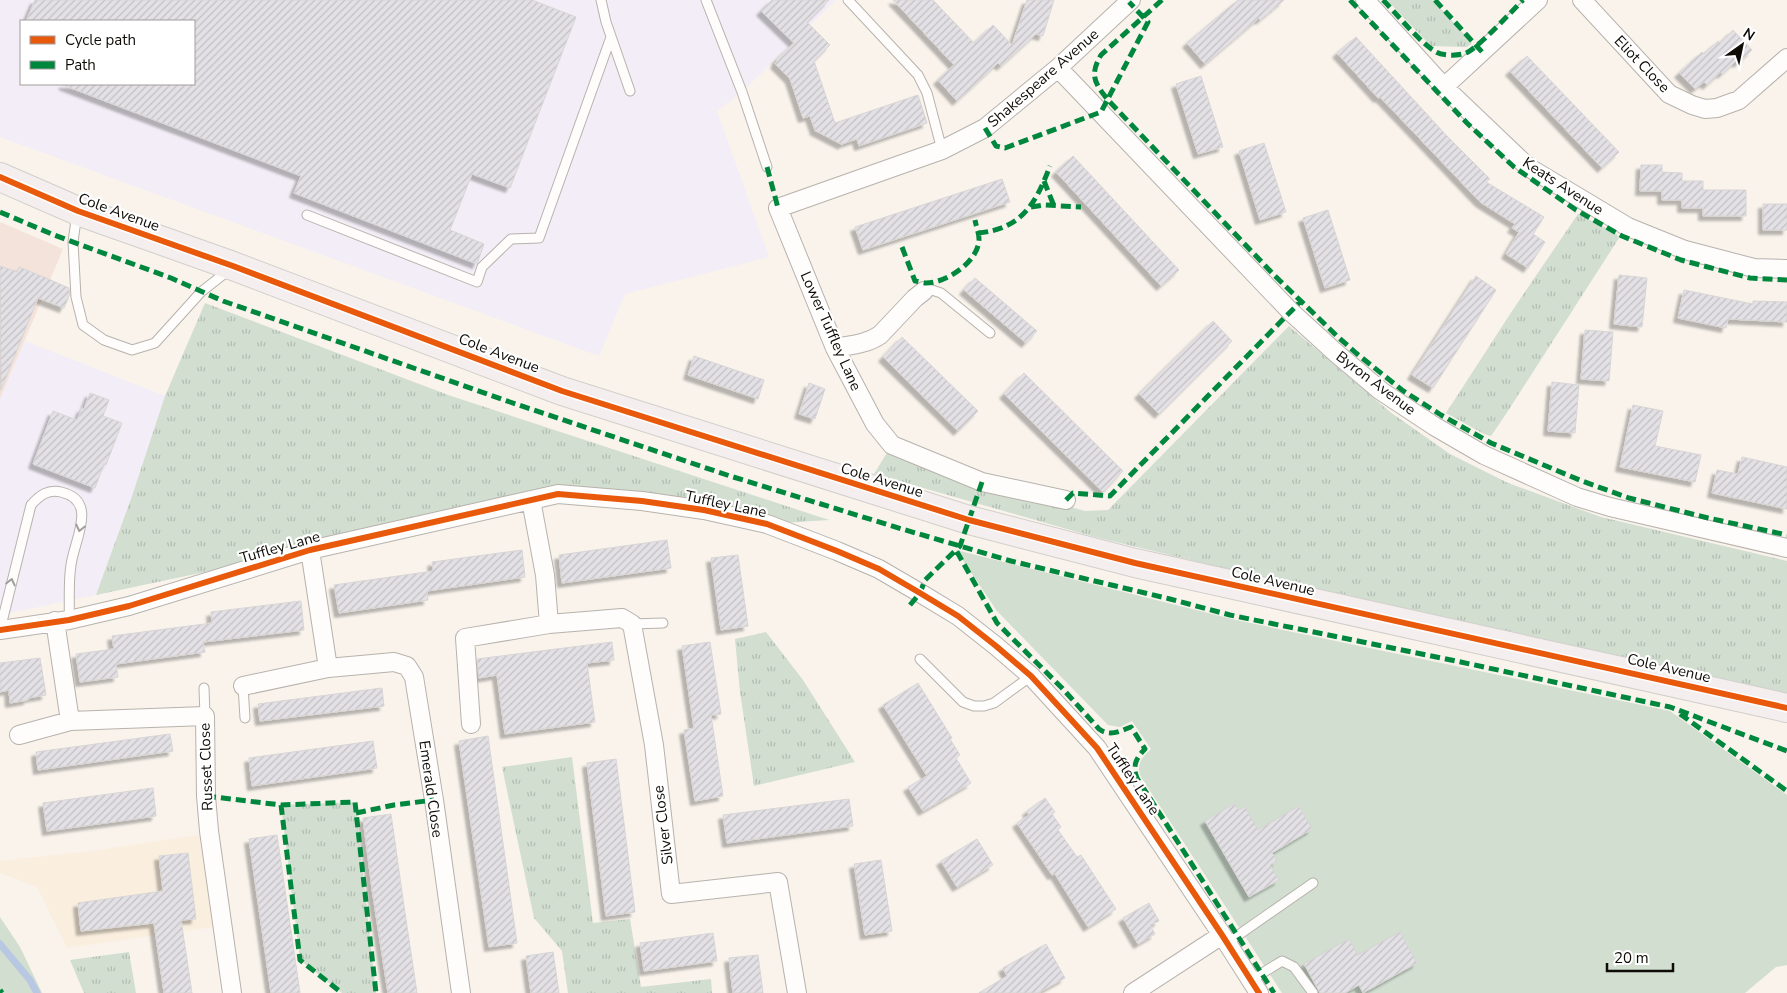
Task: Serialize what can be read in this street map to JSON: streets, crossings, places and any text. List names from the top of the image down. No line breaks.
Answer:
{"streets":{"highway":["Cole Avenue"],"street":["Eliot Close","Shakespeare Avenue","Keats Avenue","Lower Tuffley Lane","Byron Avenue","Tuffley Lane","Russet Close","Emerald Close","Silver Close"]},"crossings":[["Shakespeare Avenue","Lower Tuffley Lane"],["Shakespeare Avenue","Byron Avenue"]],"legend":["Cycle path","Path"],"scale_bar":"20 m","north":"top right"}
